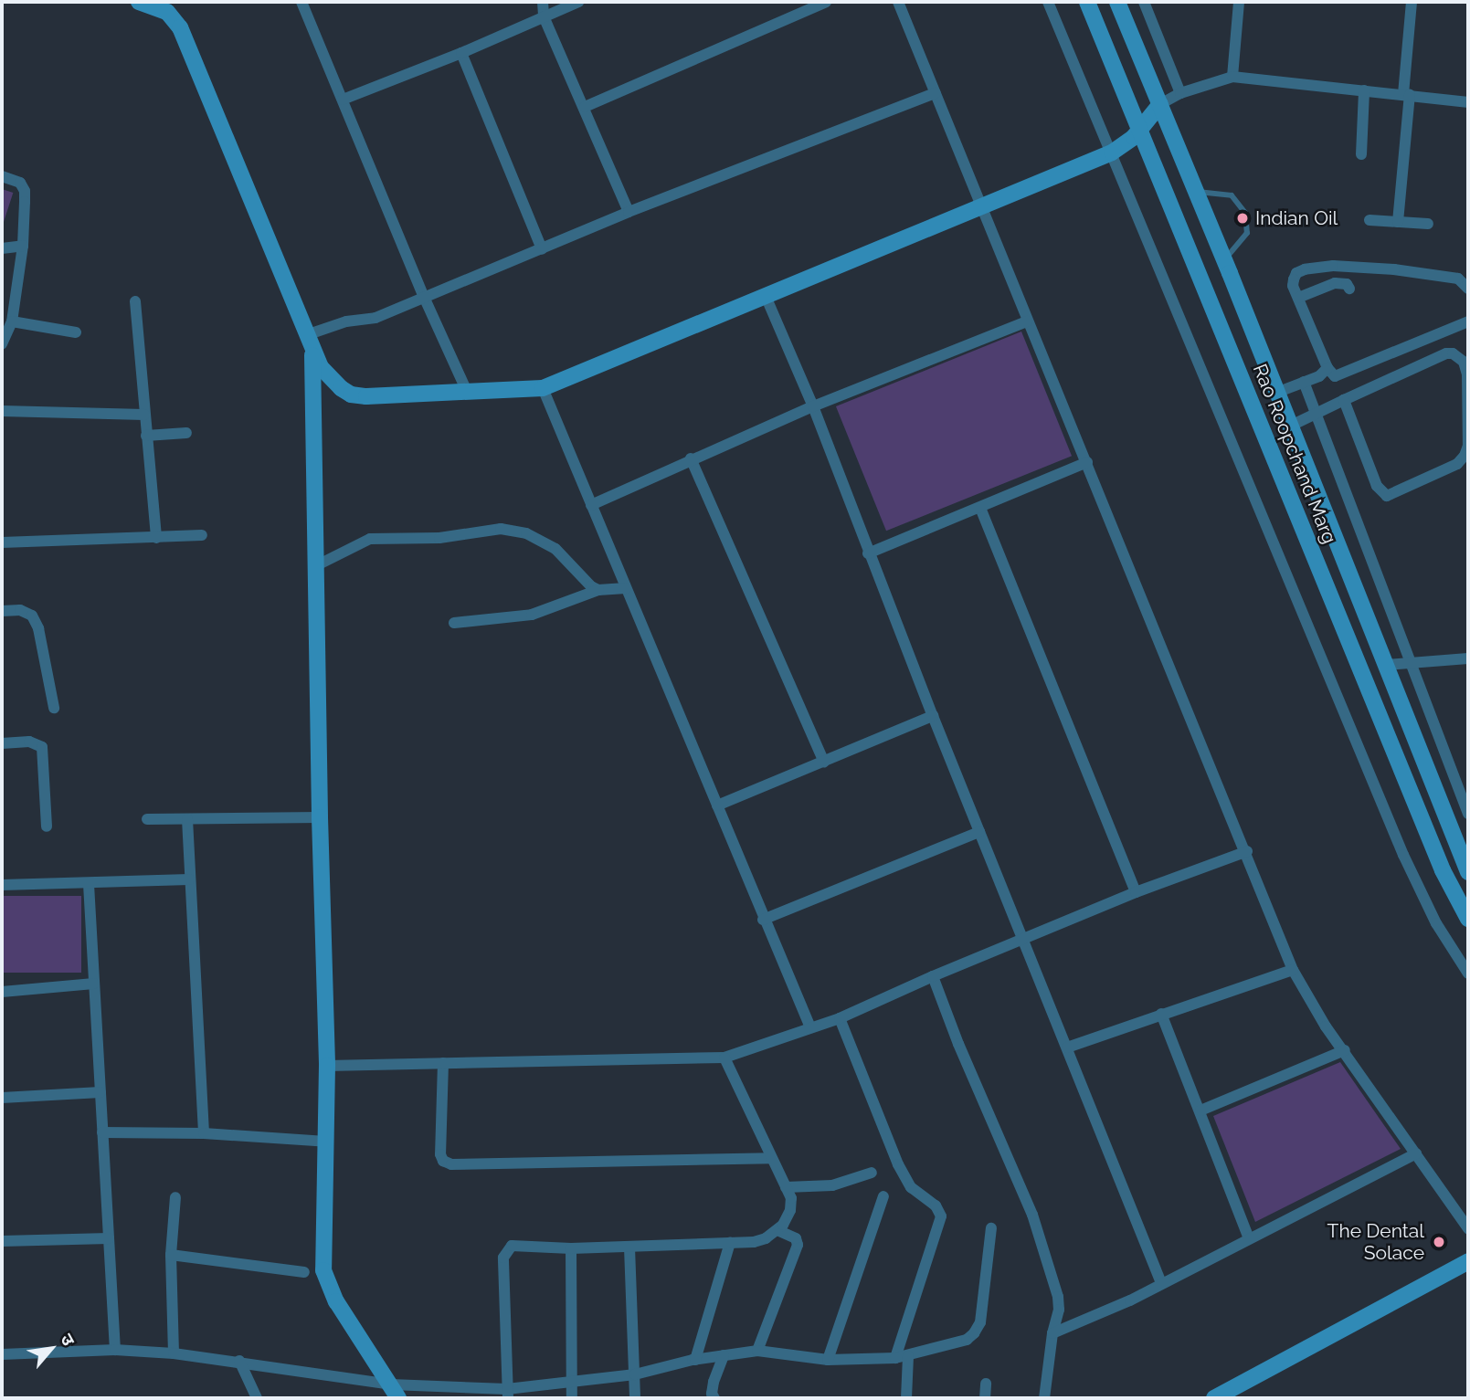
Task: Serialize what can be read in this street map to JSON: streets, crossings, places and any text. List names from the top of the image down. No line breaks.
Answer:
{"streets":{"street":["Rao Roopchand Marg"]},"places":["Indian Oil","The Dental Solace"],"north":"top right"}
